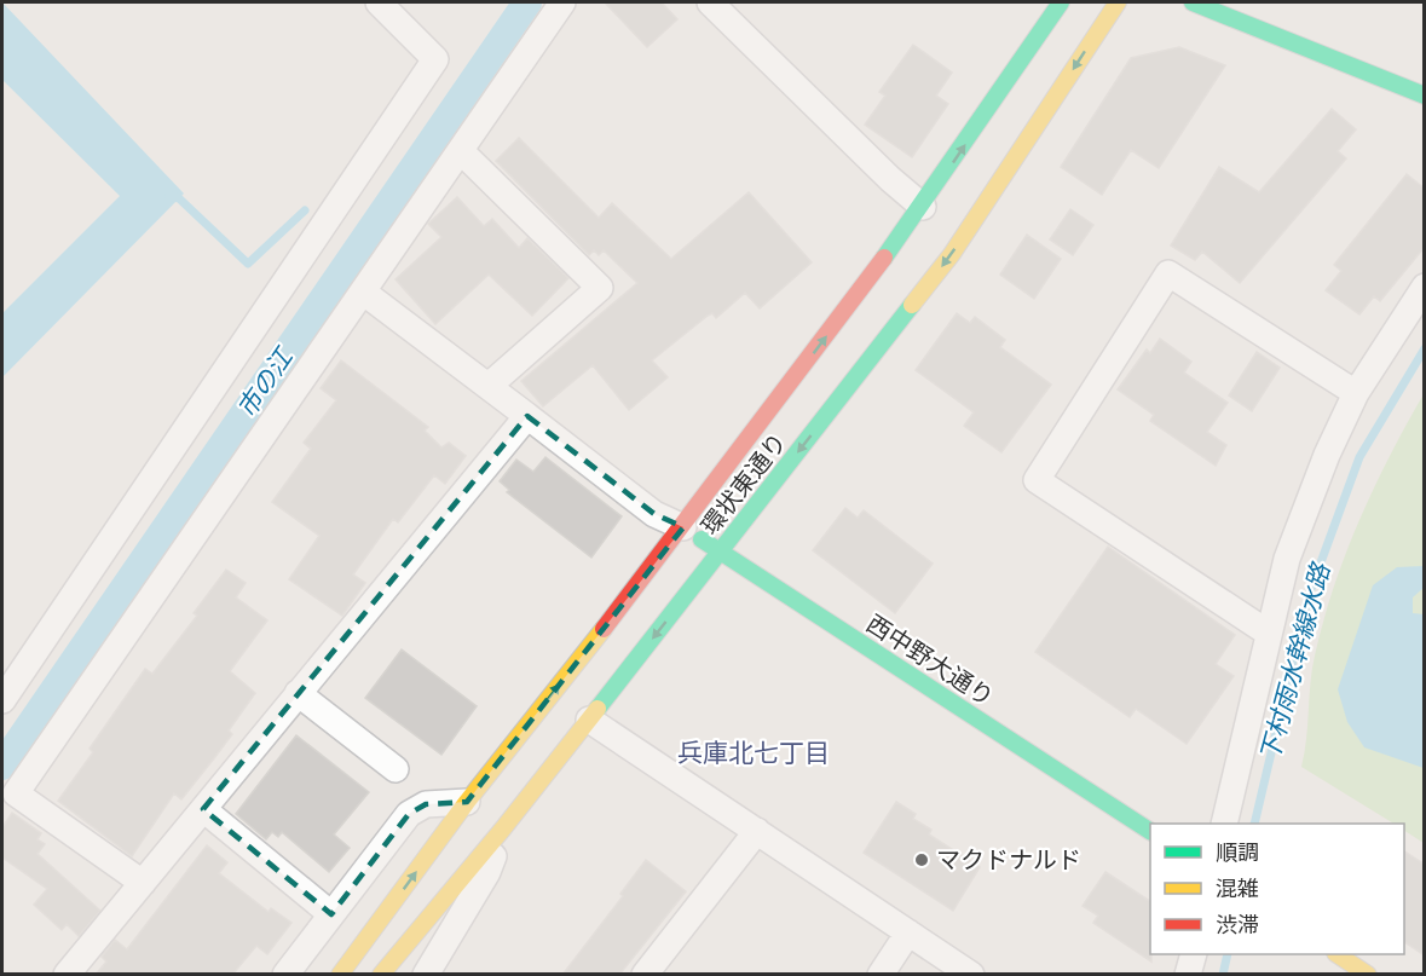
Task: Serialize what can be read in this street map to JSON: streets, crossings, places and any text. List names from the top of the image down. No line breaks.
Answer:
{"streets":{"main road":["環状東通り","西中野大通り"]},"crossings":[["環状東通り","西中野大通り"]],"districts":["兵庫北七丁目"],"water":["市の江","下村雨水幹線水路"],"places":["マクドナルド"],"legend":["順調","混雑","渋滞"]}
